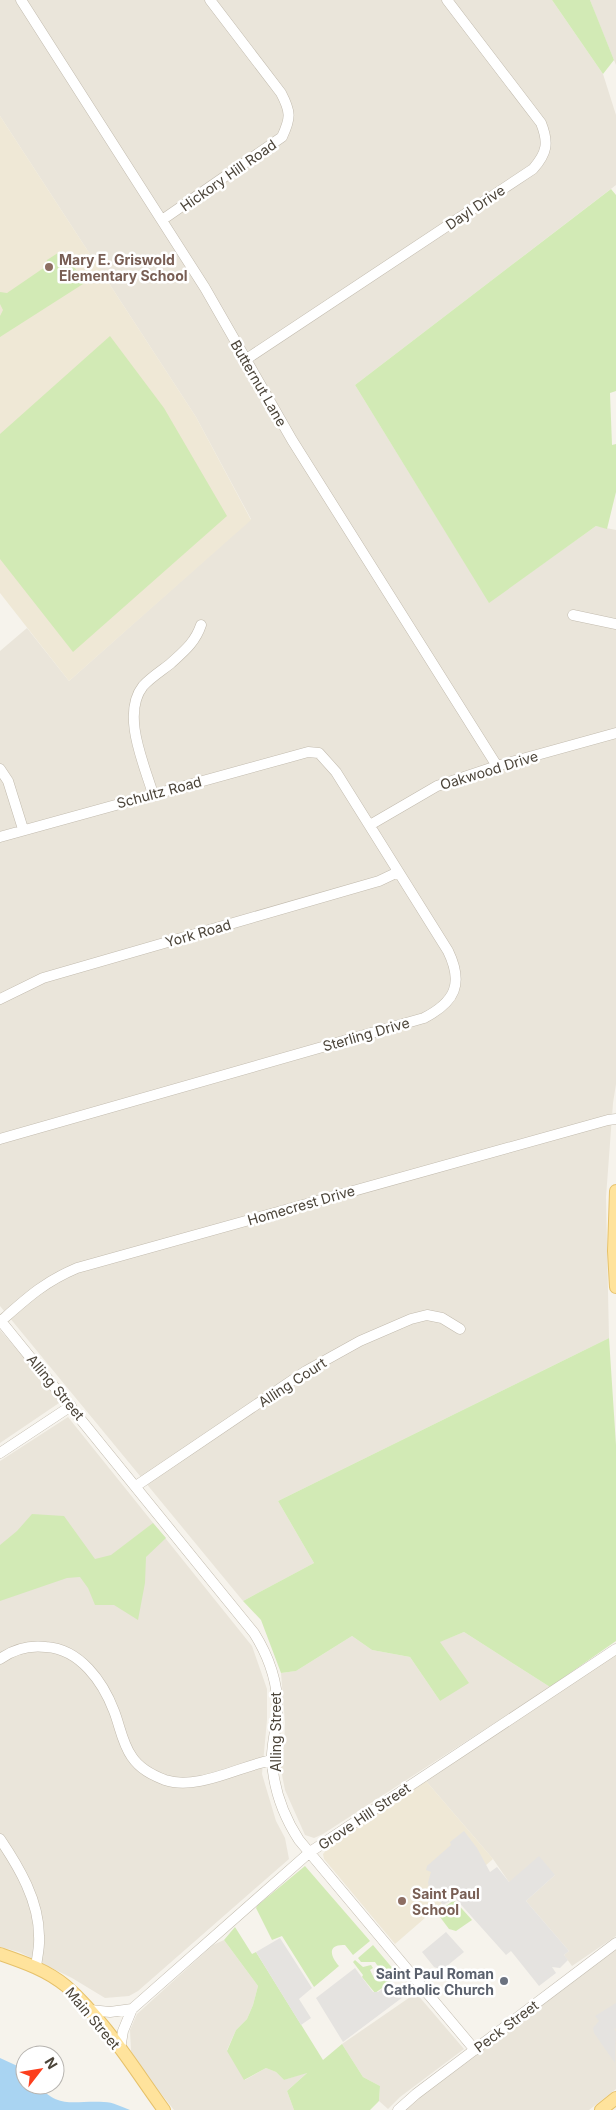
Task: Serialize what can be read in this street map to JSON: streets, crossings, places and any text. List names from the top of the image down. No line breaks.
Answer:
{"streets":{"main road":["Main Street"],"street":["Hickory Hill Road","Dayl Drive","Butternut Lane","Oakwood Drive","Schultz Road","York Road","Sterling Drive","Homecrest Drive","Alling Court","Alling Street","Grove Hill Street","Peck Street"]},"crossings":[["Hickory Hill Road","Butternut Lane"],["Dayl Drive","Butternut Lane"],["Butternut Lane","Oakwood Drive"],["Oakwood Drive","Sterling Drive"],["Schultz Road","Sterling Drive"],["York Road","Sterling Drive"],["Homecrest Drive","Alling Street"],["Alling Court","Alling Street"],["Alling Street","Grove Hill Street"],["Alling Street","Peck Street"],["Grove Hill Street","Main Street"]],"places":["Mary E. Griswold Elementary School","Saint Paul School","Saint Paul Roman Catholic Church"],"north":"top right"}
